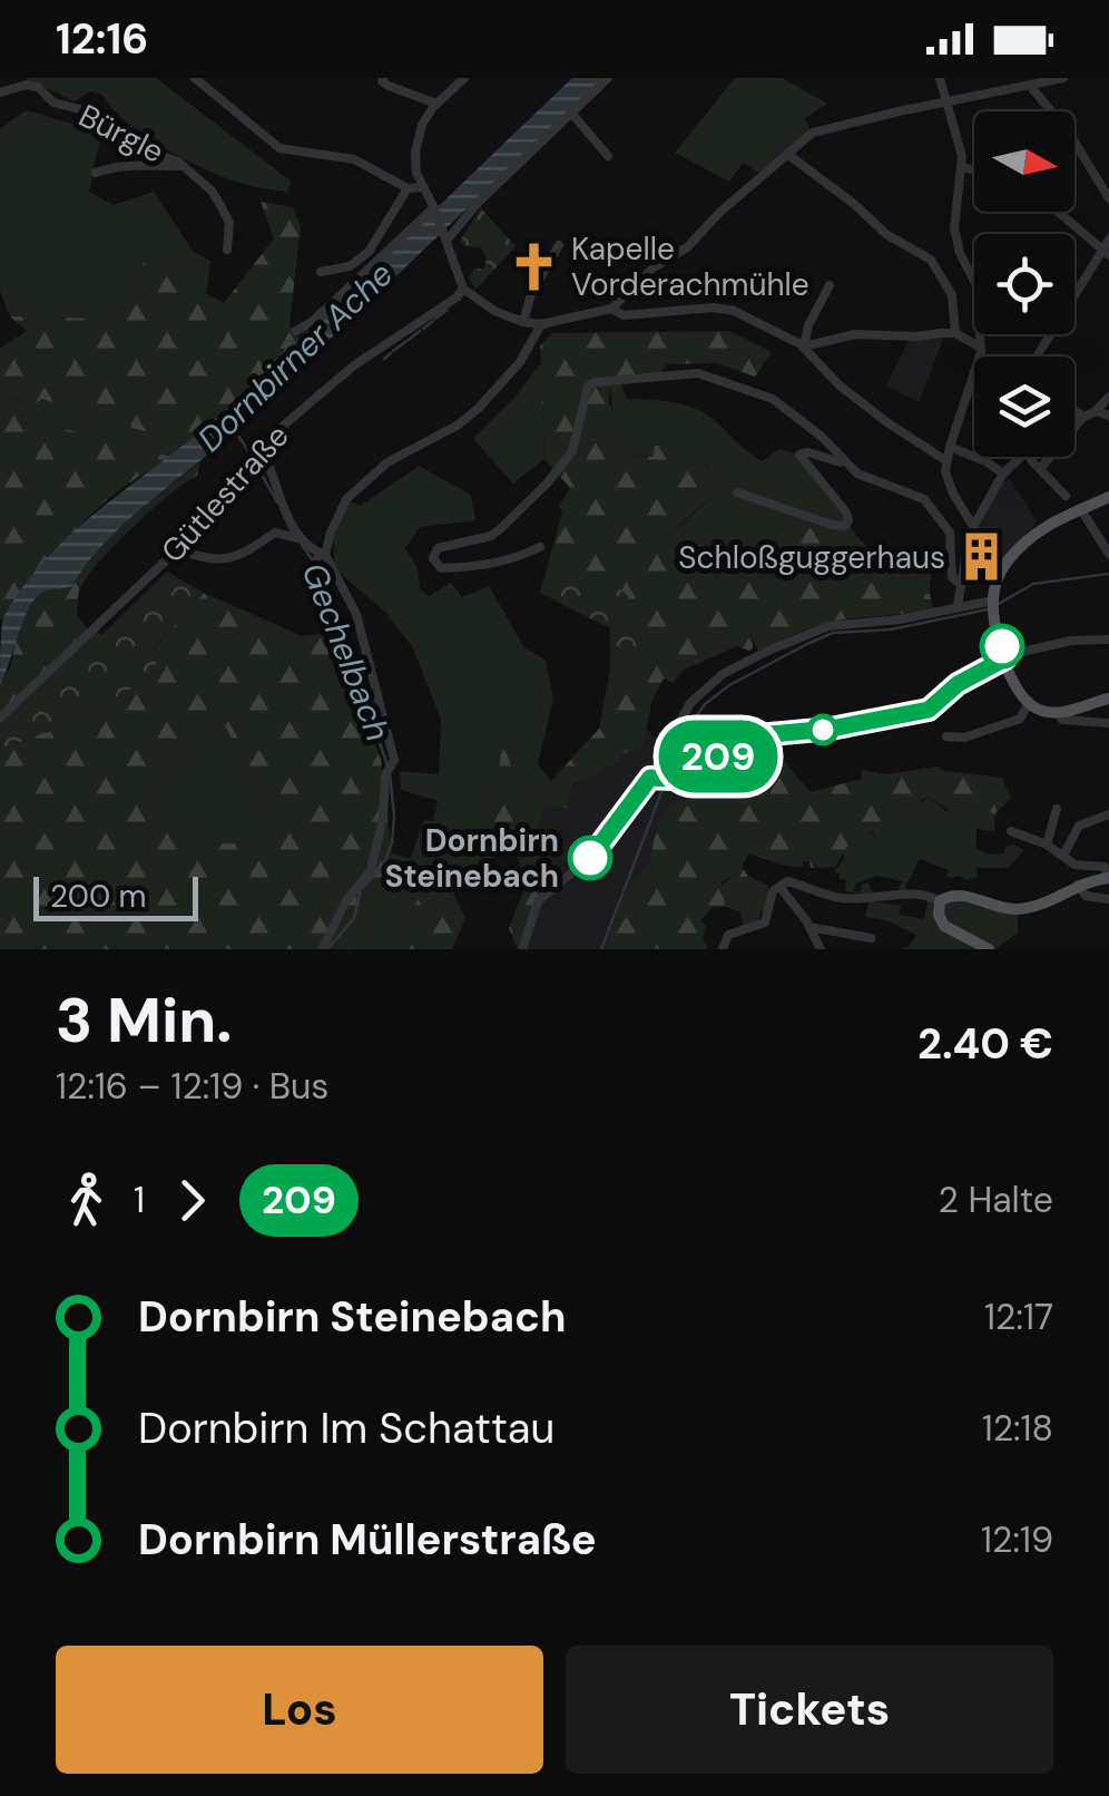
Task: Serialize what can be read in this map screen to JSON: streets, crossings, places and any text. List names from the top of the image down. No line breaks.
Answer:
{"streets":{"street":["Bürgle","Gütlestraße"]},"water":["Dornbirner Ache","Gechelbach"],"places":{"church":["Kapelle Vorderachmühle"],"building":["Schloßguggerhaus"],"other":["Dornbirn Steinebach"]},"lines":["bus line 209"],"scale_bar":"200 m","north":"right","page":{"status":"12:16","on_map":"209","scale":"200 m","heading":["3 Min.","12:16 – 12:19 · Bus","2.40 €"],"legs":["1","209","2 Halte"],"list":[{"name":"Dornbirn Steinebach","value":"12:17"},{"name":"Dornbirn Im Schattau","value":"12:18"},{"name":"Dornbirn Müllerstraße","value":"12:19"}],"buttons":["Los","Tickets"]}}
